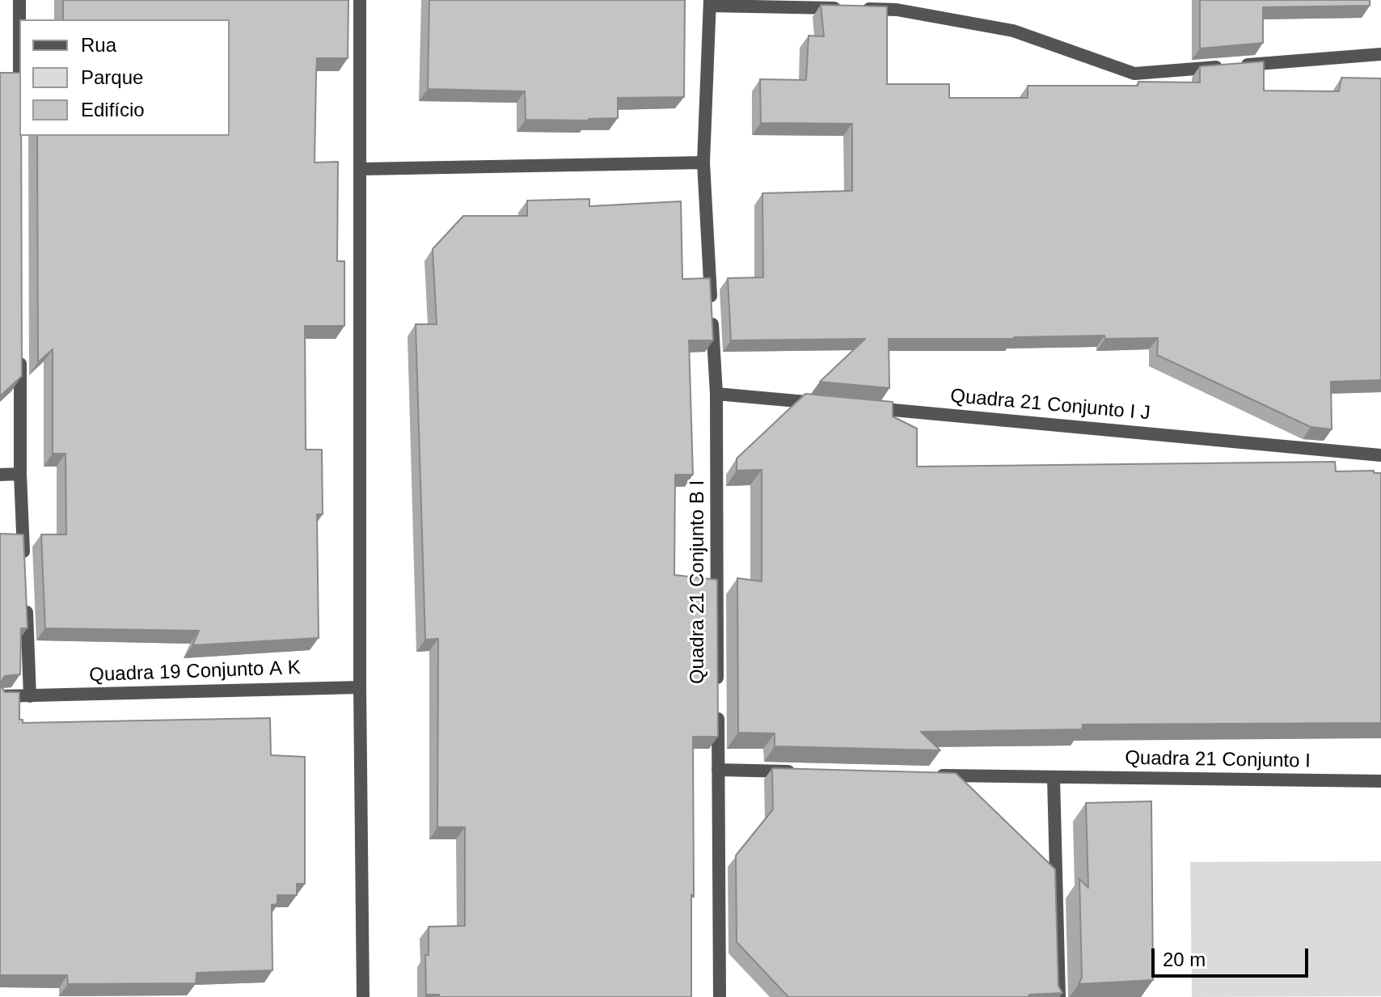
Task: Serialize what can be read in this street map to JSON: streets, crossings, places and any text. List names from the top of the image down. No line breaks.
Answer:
{"streets":{"street":["Quadra 21 Conjunto I J","Quadra 21 Conjunto B I","Quadra 19 Conjunto A K","Quadra 21 Conjunto I"]},"legend":["Rua","Parque","Edifício"],"scale_bar":"20 m"}
